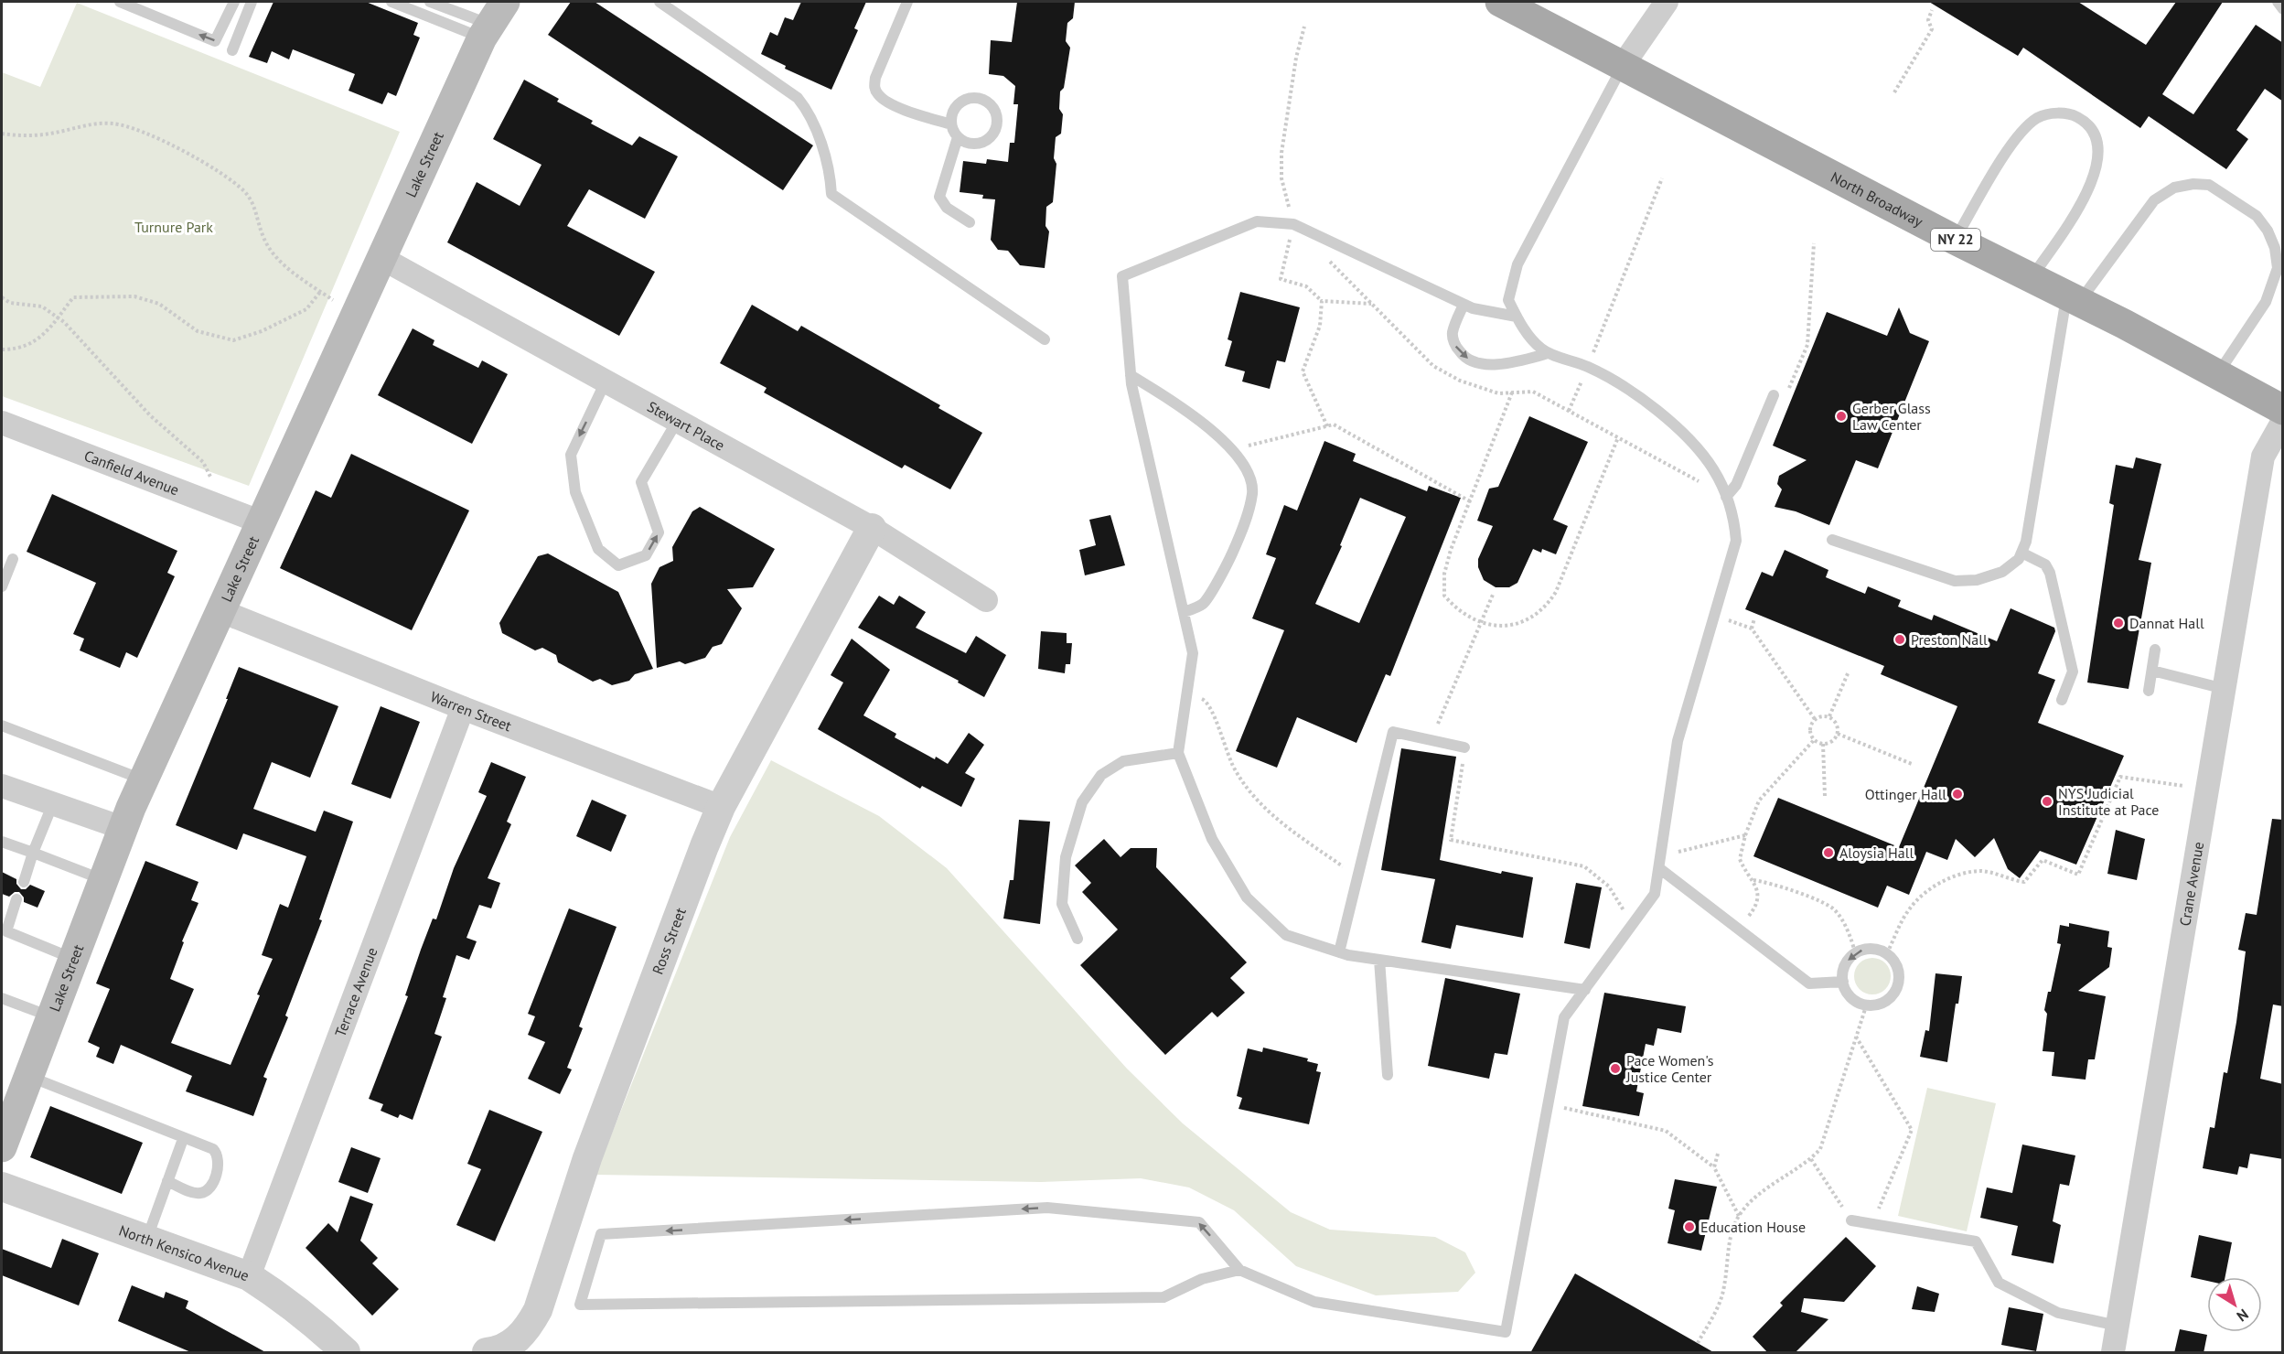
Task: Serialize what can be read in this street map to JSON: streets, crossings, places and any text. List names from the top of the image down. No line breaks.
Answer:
{"streets":{"main road":["Lake Street","North Broadway","NY 22"],"street":["Stewart Place","Canfield Avenue","Warren Street","Crane Avenue","Ross Street","Terrace Avenue","North Kensico Avenue"]},"crossings":[["Lake Street","Stewart Place"],["Lake Street","Canfield Avenue"],["Lake Street","Warren Street"],["Stewart Place","Ross Street"],["Warren Street","Ross Street"],["Warren Street","Terrace Avenue"],["Terrace Avenue","North Kensico Avenue"]],"parks":["Turnure Park"],"places":["Gerber Glass Law Center","Dannat Hall","Preston Nall","Ottinger Hall","NYS Judicial Institute at Pace","Aloysia Hall","Pace Women's Justice Center","Education House"],"north":"bottom right"}
